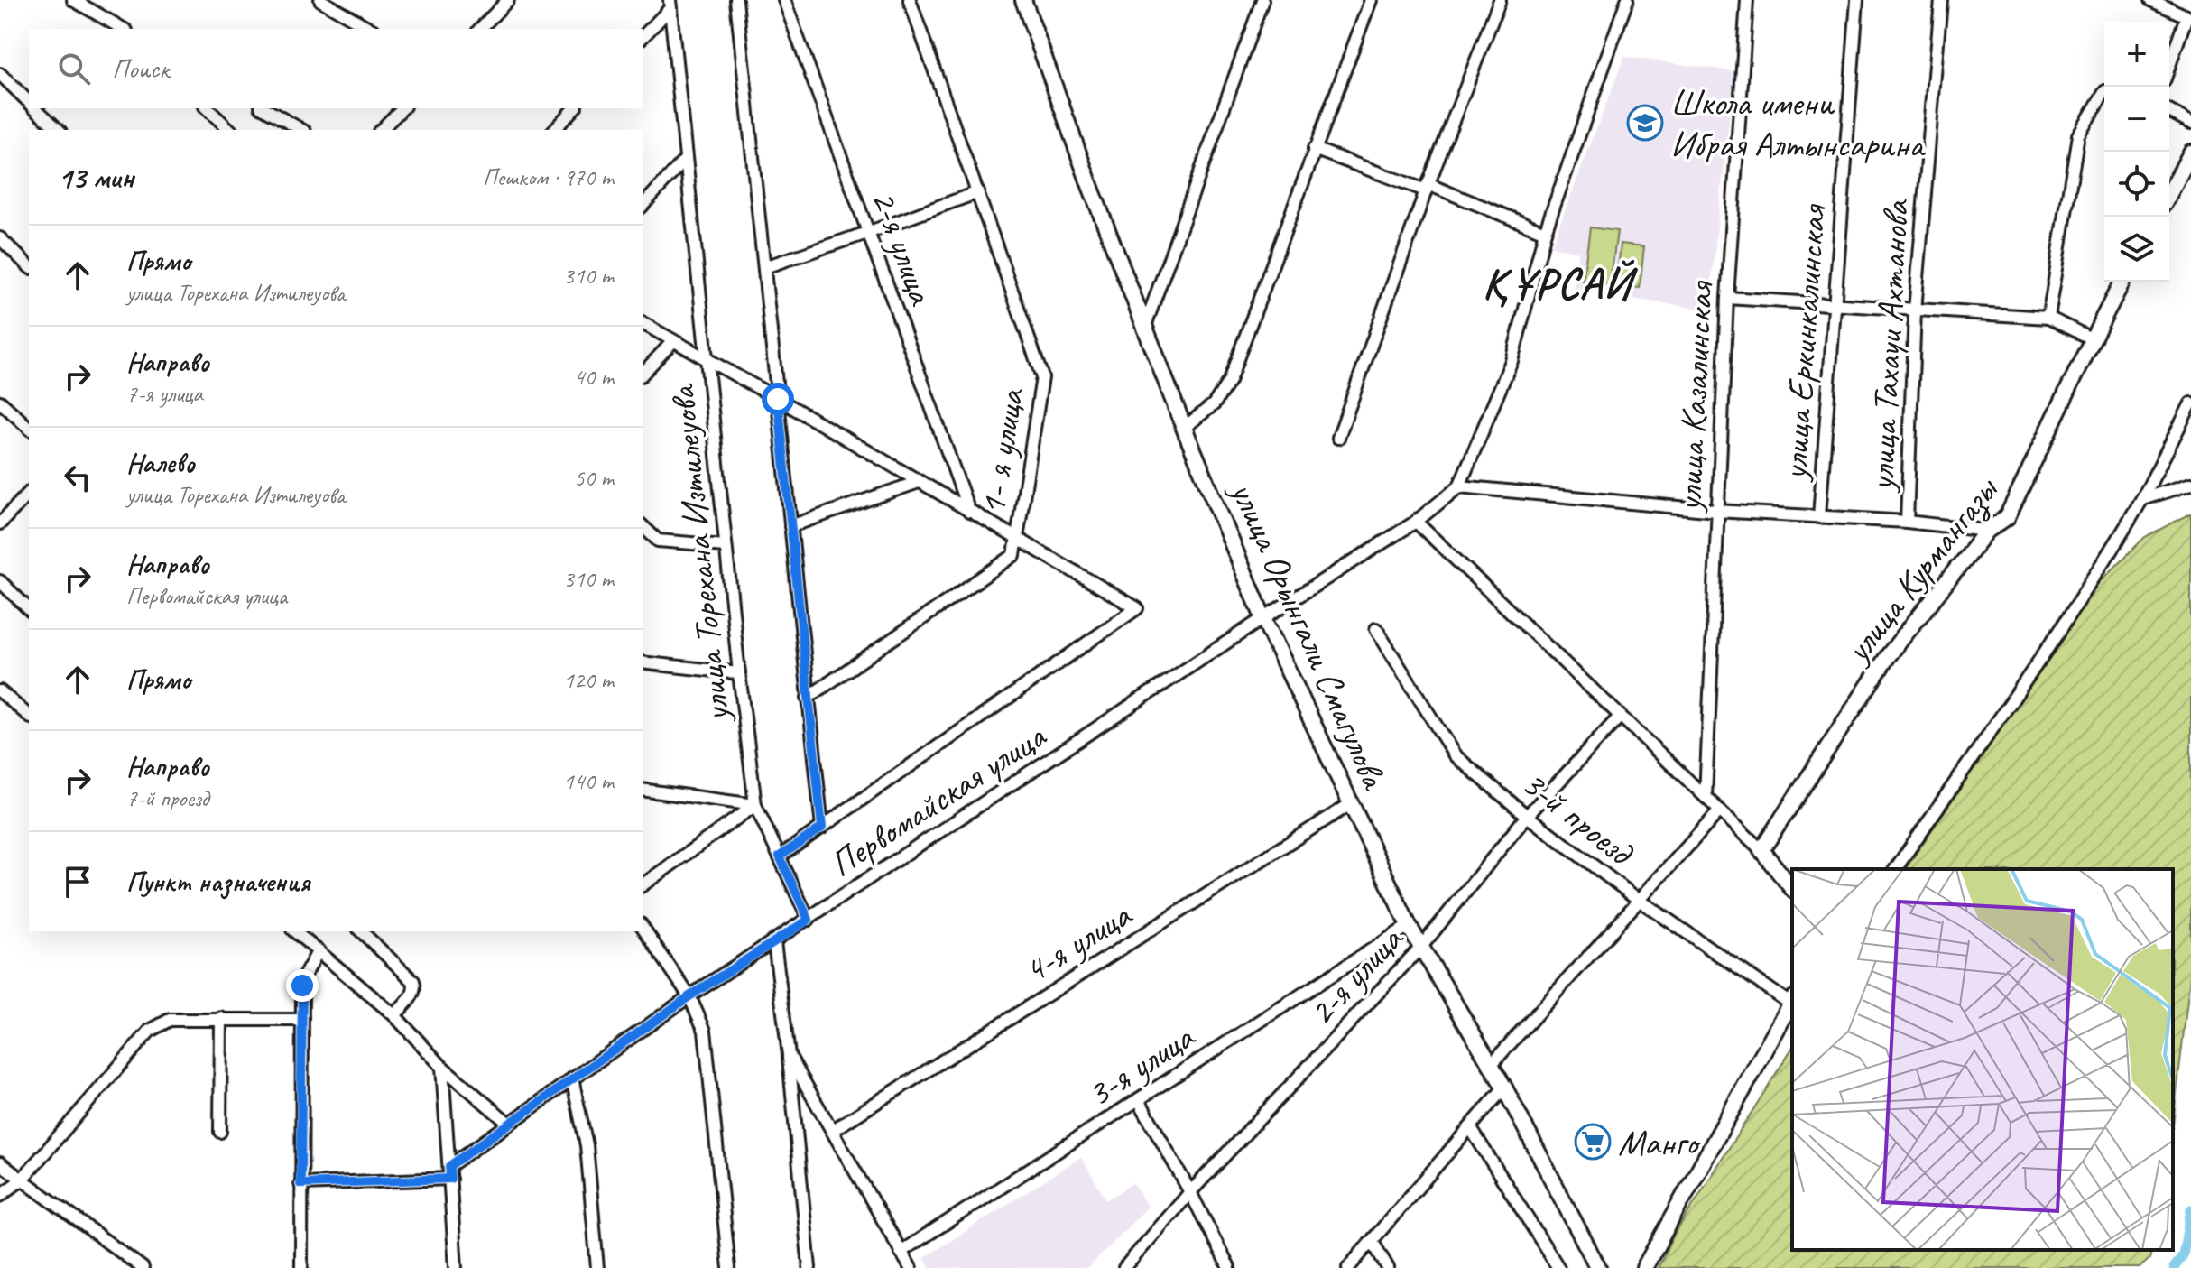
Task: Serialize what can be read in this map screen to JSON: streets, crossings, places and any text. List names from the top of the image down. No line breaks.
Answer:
{"streets":{"main road":["улица Курмангазы","улица Орынгали Смагулова"],"street":["2-я улица","улица Еркинкалинская","улица Тахауи Ахтанова","улица Казалинская","1- я улица","улица Торехана Изтилеуова","Первомайская улица","3-й проезд","4-я улица","3-я улица"]},"crossings":[["2-я улица","улица Орынгали Смагулова"],["2-я улица","3-й проезд"],["улица Торехана Изтилеуова","Первомайская улица"],["улица Орынгали Смагулова","Первомайская улица"],["улица Орынгали Смагулова","4-я улица"],["улица Орынгали Смагулова","3-я улица"]],"districts":["ҚҰРСАЙ"],"places":{"school or university":["Школа имени Ибрая Алтынсарина"],"supermarket":["Манго"]},"page":{"map_buttons":["+","−"],"search":"Поиск","heading":["13 мин","Пешком · 970 m"],"list":[["Прямо","улица Торехана Изтилеуова","310 m"],["Направо","7-я улица","40 m"],["Налево","улица Торехана Изтилеуова","50 m"],["Направо","Первомайская улица","310 m"],["Прямо","120 m"],["Направо","7-й проезд","140 m"],"Пункт назначения"]}}
